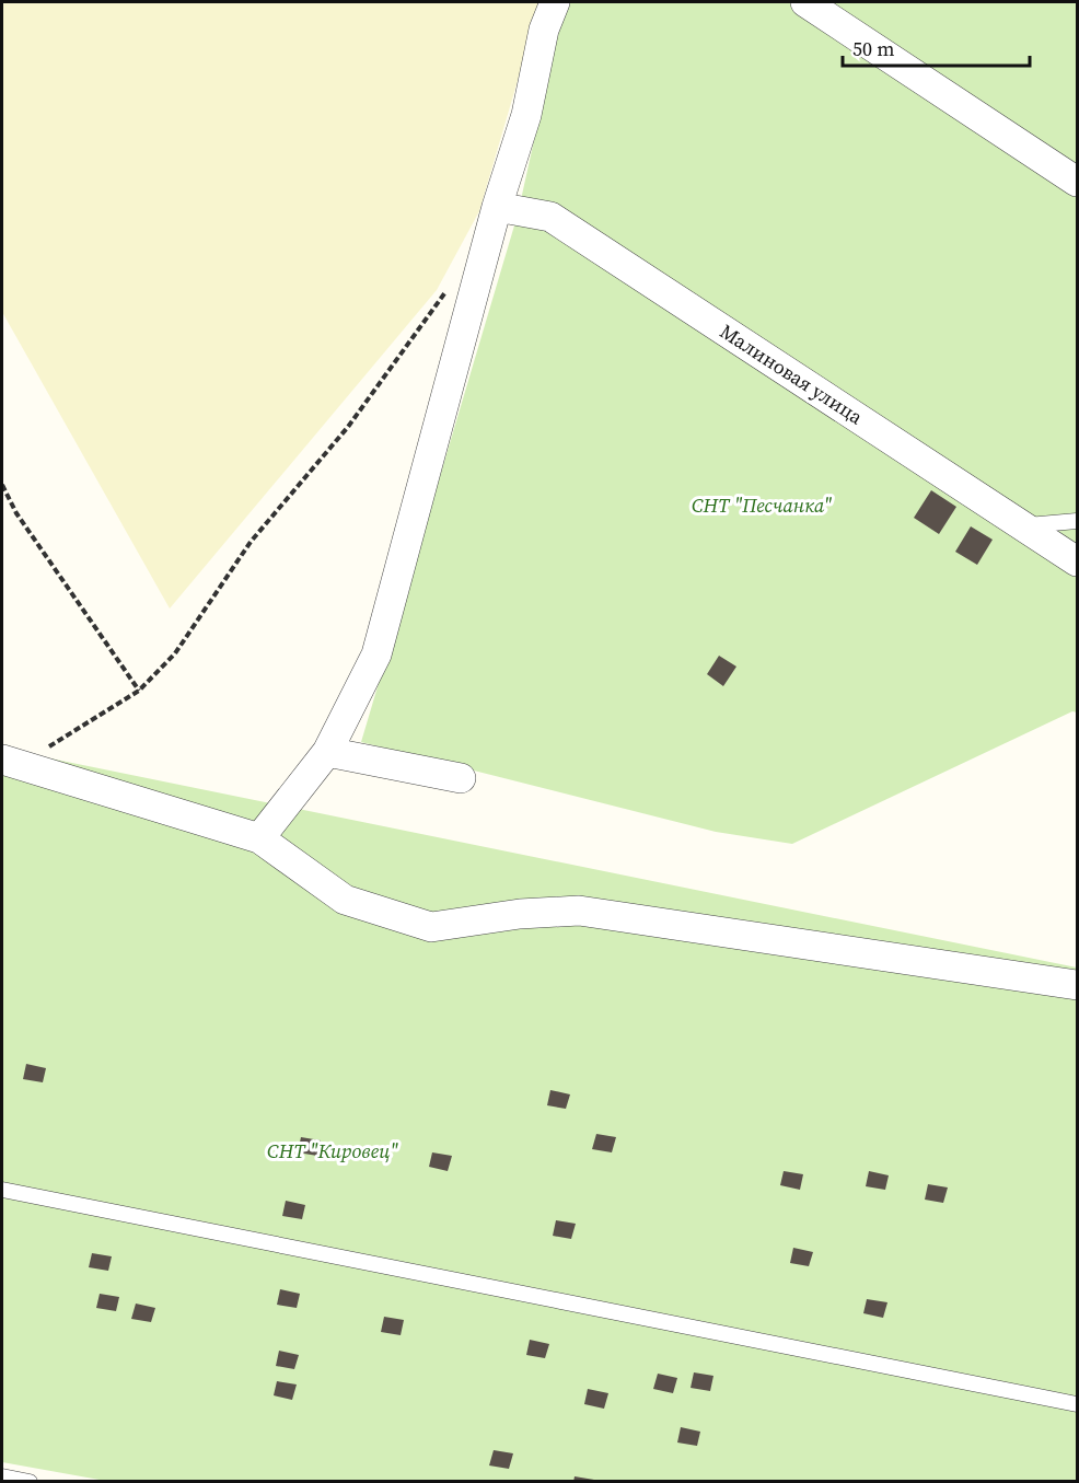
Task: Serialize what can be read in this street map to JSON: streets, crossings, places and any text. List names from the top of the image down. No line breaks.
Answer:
{"streets":{"street":["Малиновая улица"]},"parks":["СНТ \"Песчанка\"","СНТ \"Кировец\""],"scale_bar":"50 m"}
